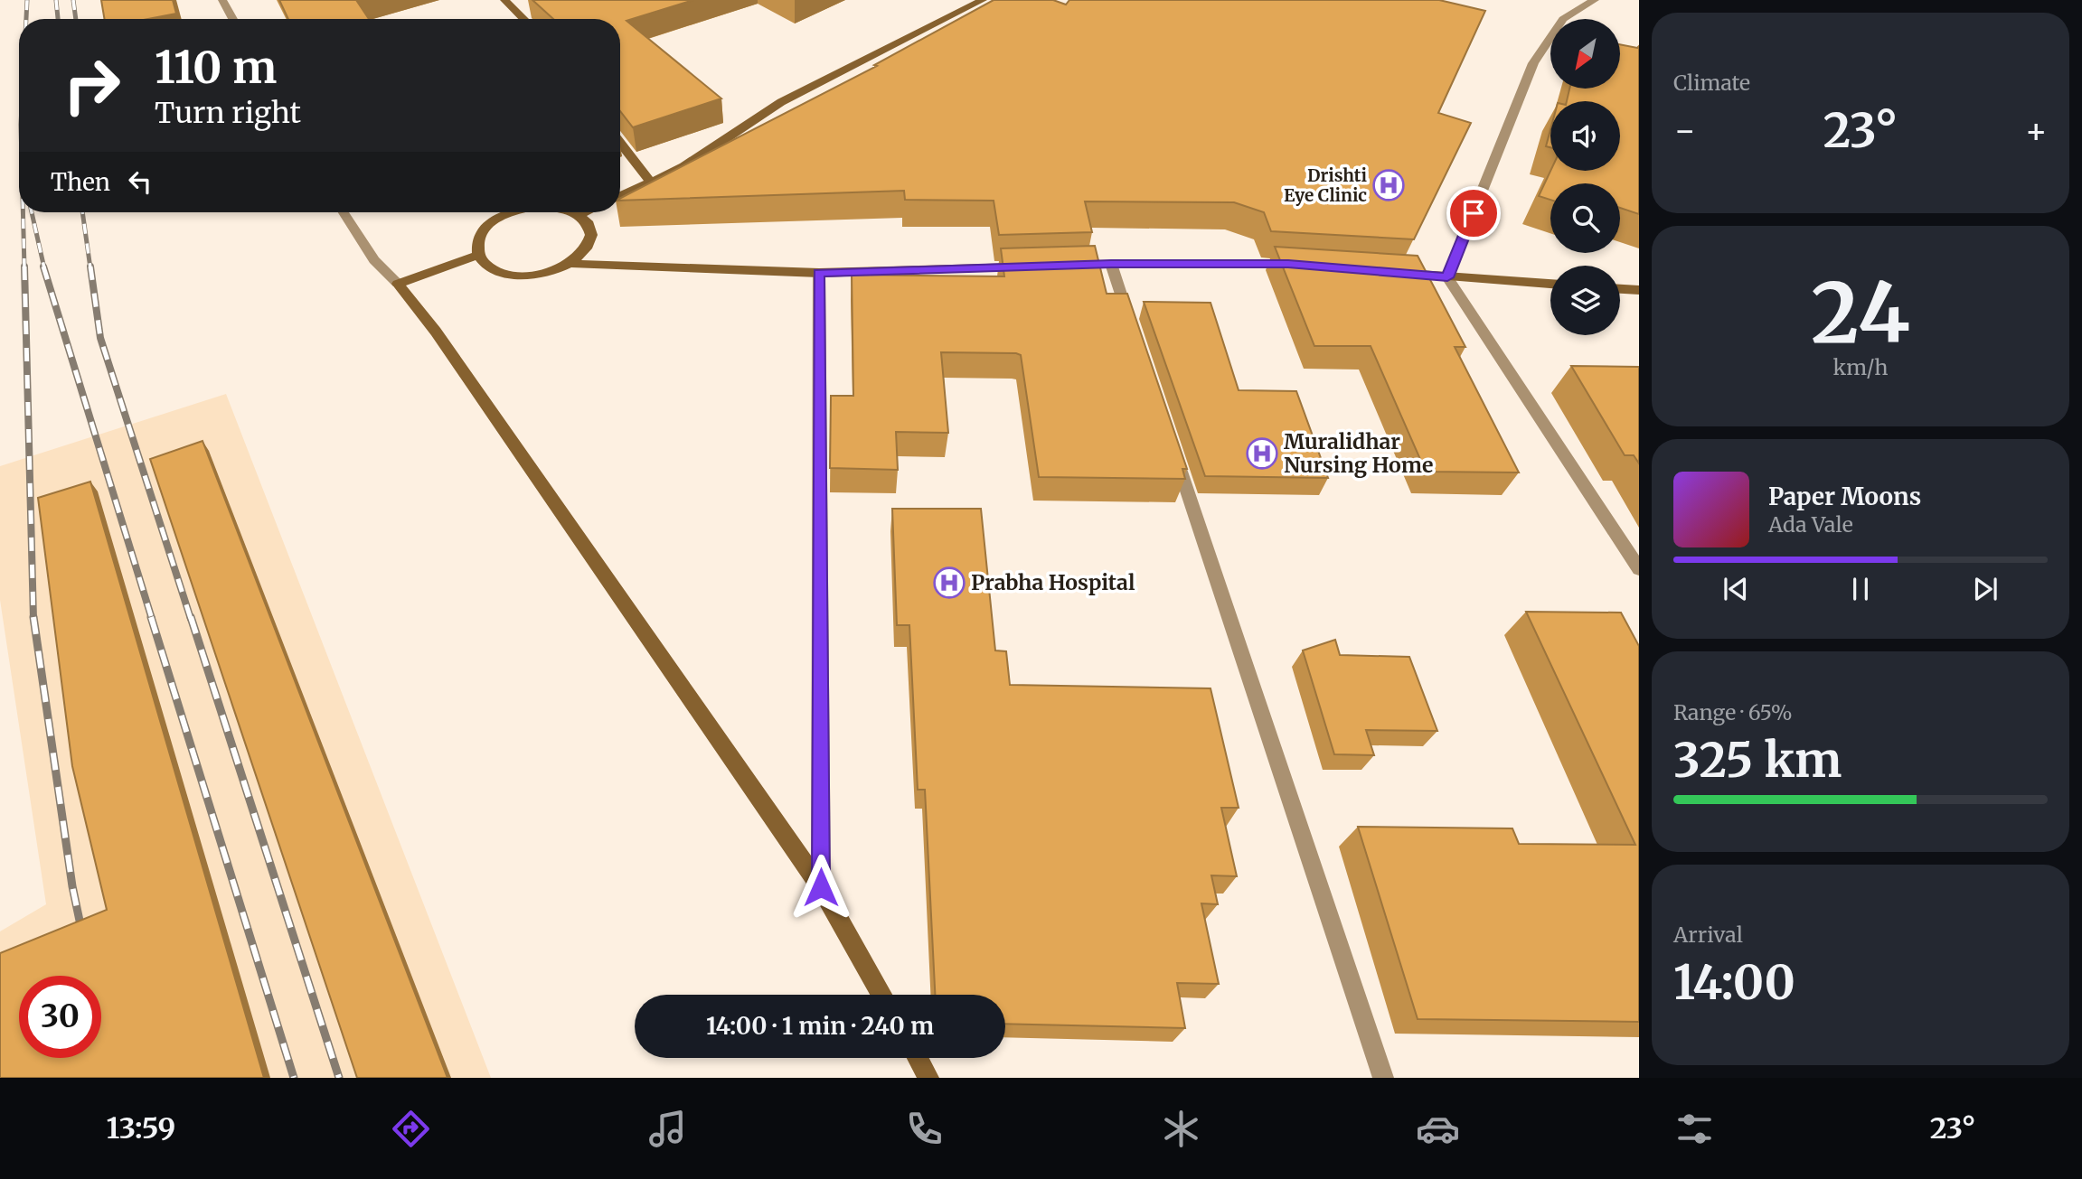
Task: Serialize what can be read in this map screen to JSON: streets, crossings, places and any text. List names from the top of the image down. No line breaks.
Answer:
{"places":{"hospital":["Drishti Eye Clinic","Muralidhar Nursing Home","Prabha Hospital"]},"north":"bottom left","page":{"tile":["Climate",["24","km/h"],["Range · 65%","325 km"],["Arrival","14:00"]],"turn":["110 m","Turn right"],"heat":["−","23°","+"],"then":"Then","song":["Paper Moons","Ada Vale"],"limit":"30","trip":"14:00 · 1 min · 240 m","tabs":["13:59","23°"]}}
